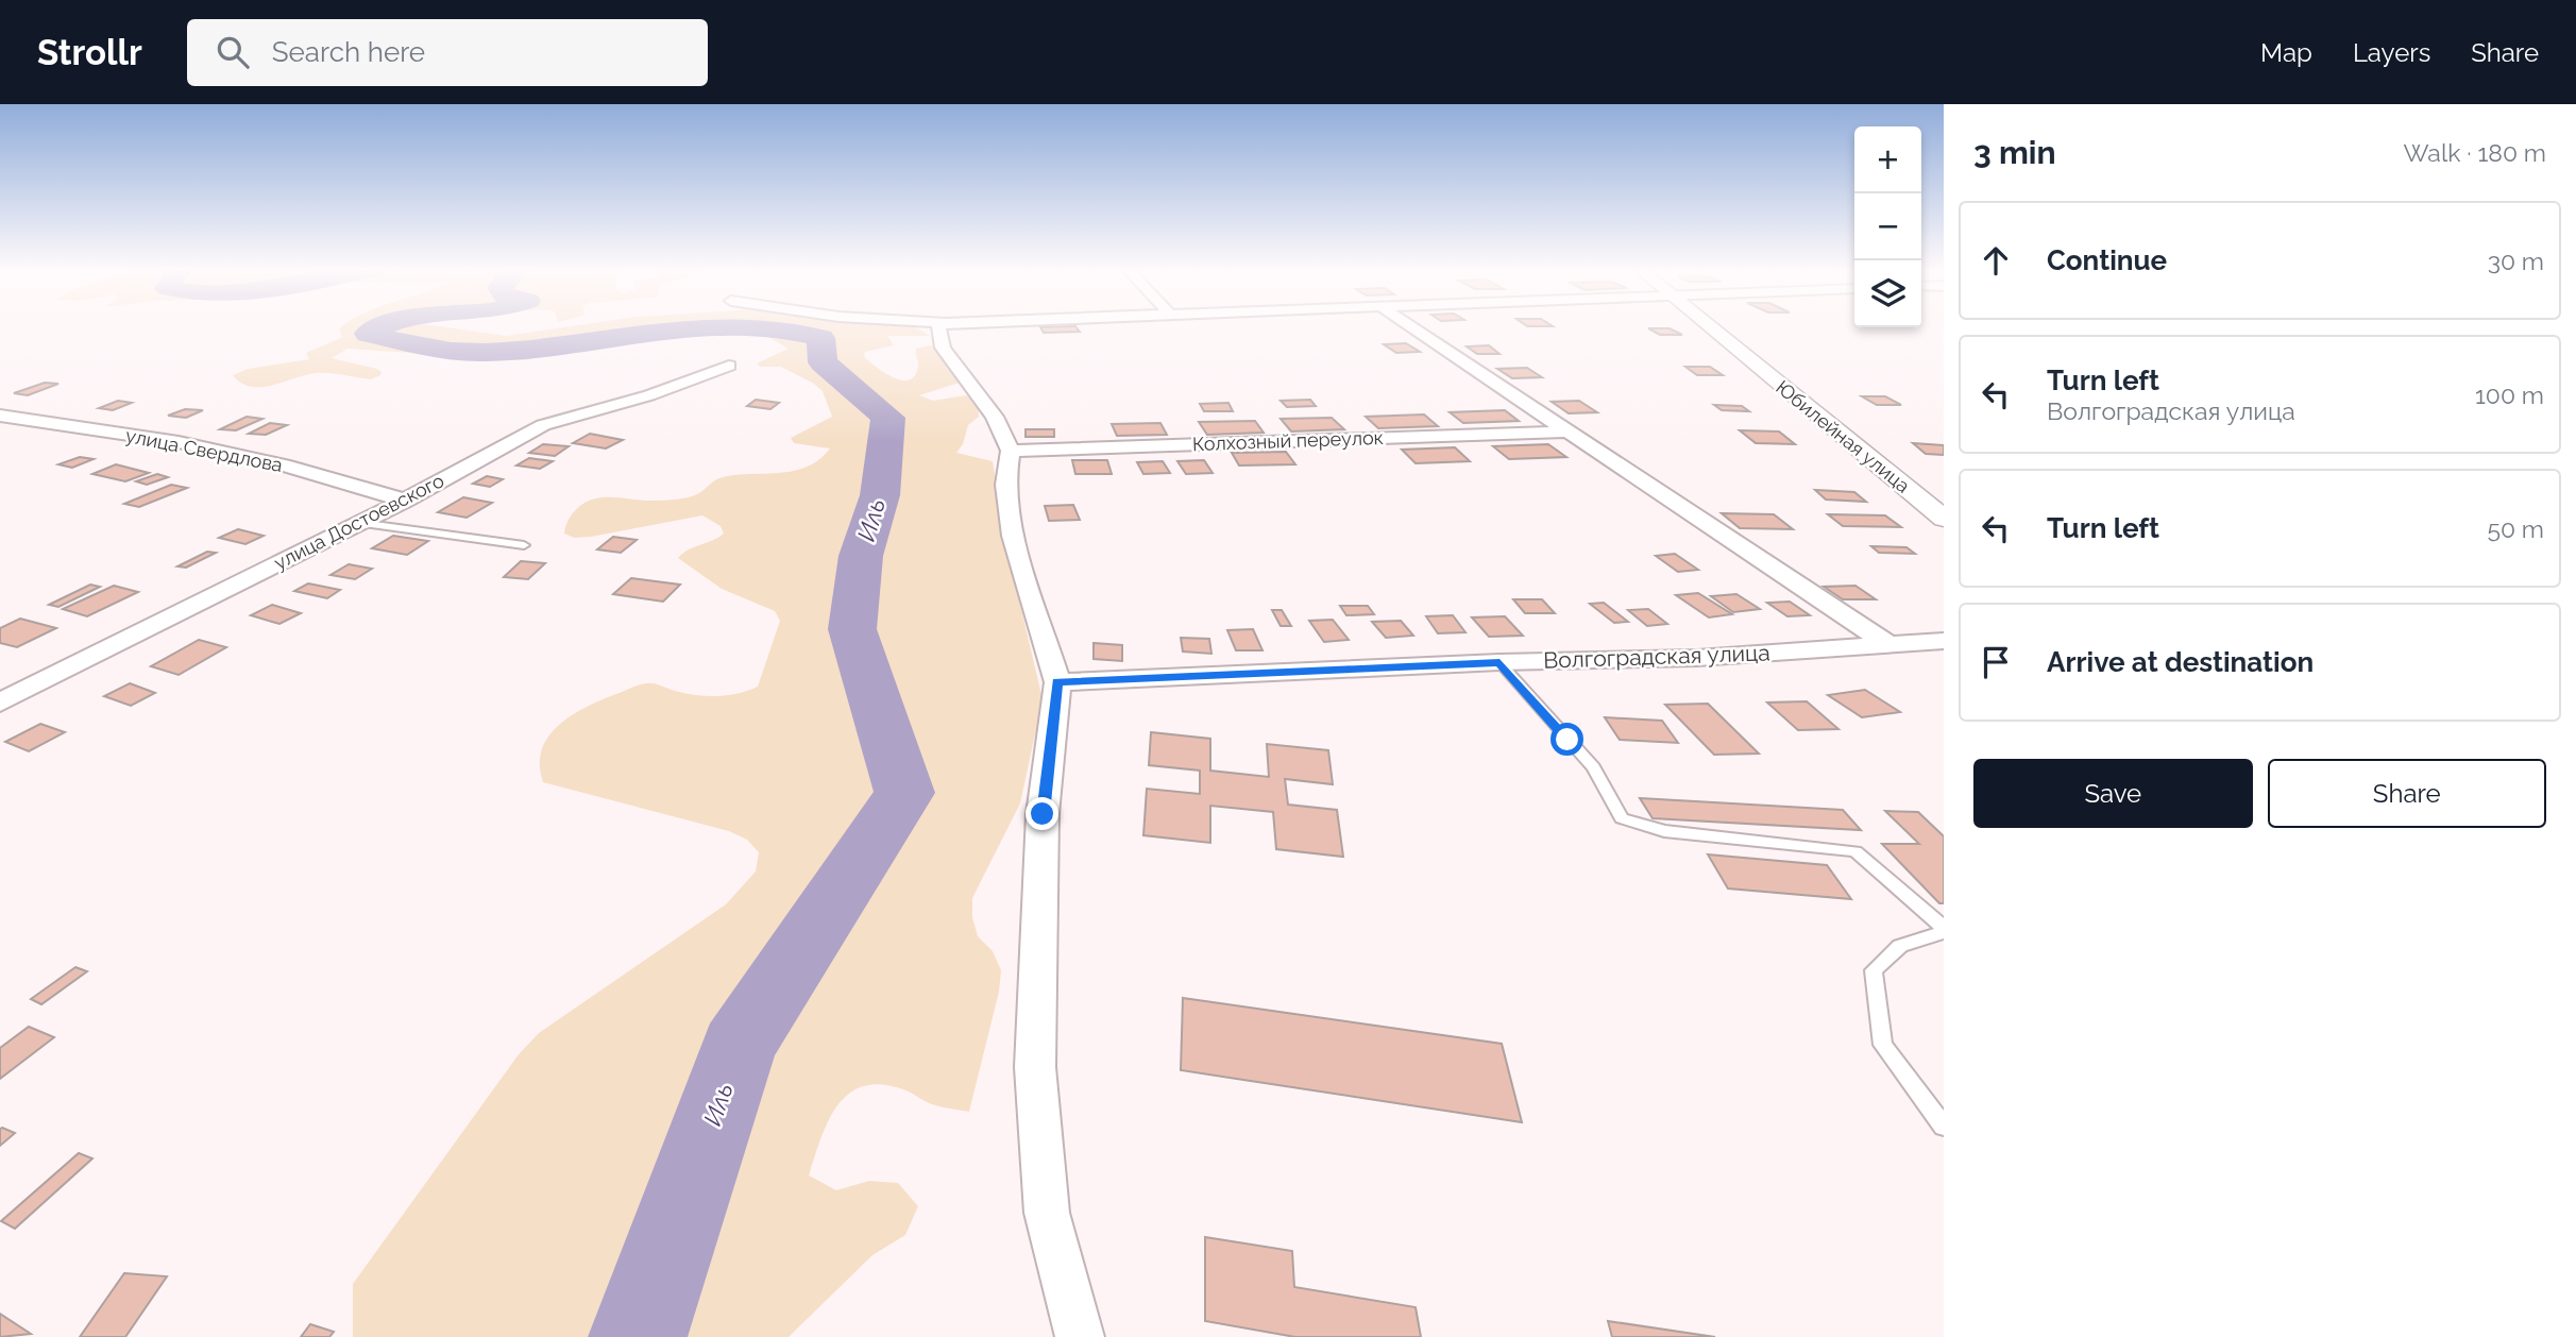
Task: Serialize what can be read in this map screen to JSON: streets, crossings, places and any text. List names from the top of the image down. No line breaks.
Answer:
{"streets":{"street":["Юбилейная улица","Колхозный переулок","улица Свердлова","улица Достоевского","Волгоградская улица"]},"crossings":[["улица Свердлова","улица Достоевского"]],"water":["Иль"],"page":{"header":"Strollr","search":"Search here","nav":["Map","Layers","Share"],"heading":["3 min","Walk · 180 m"],"map_buttons":["+","−"],"list":[["Continue","30 m"],["Turn left","Волгоградская улица","100 m"],["Turn left","50 m"],"Arrive at destination"],"buttons":["Save","Share"]}}
